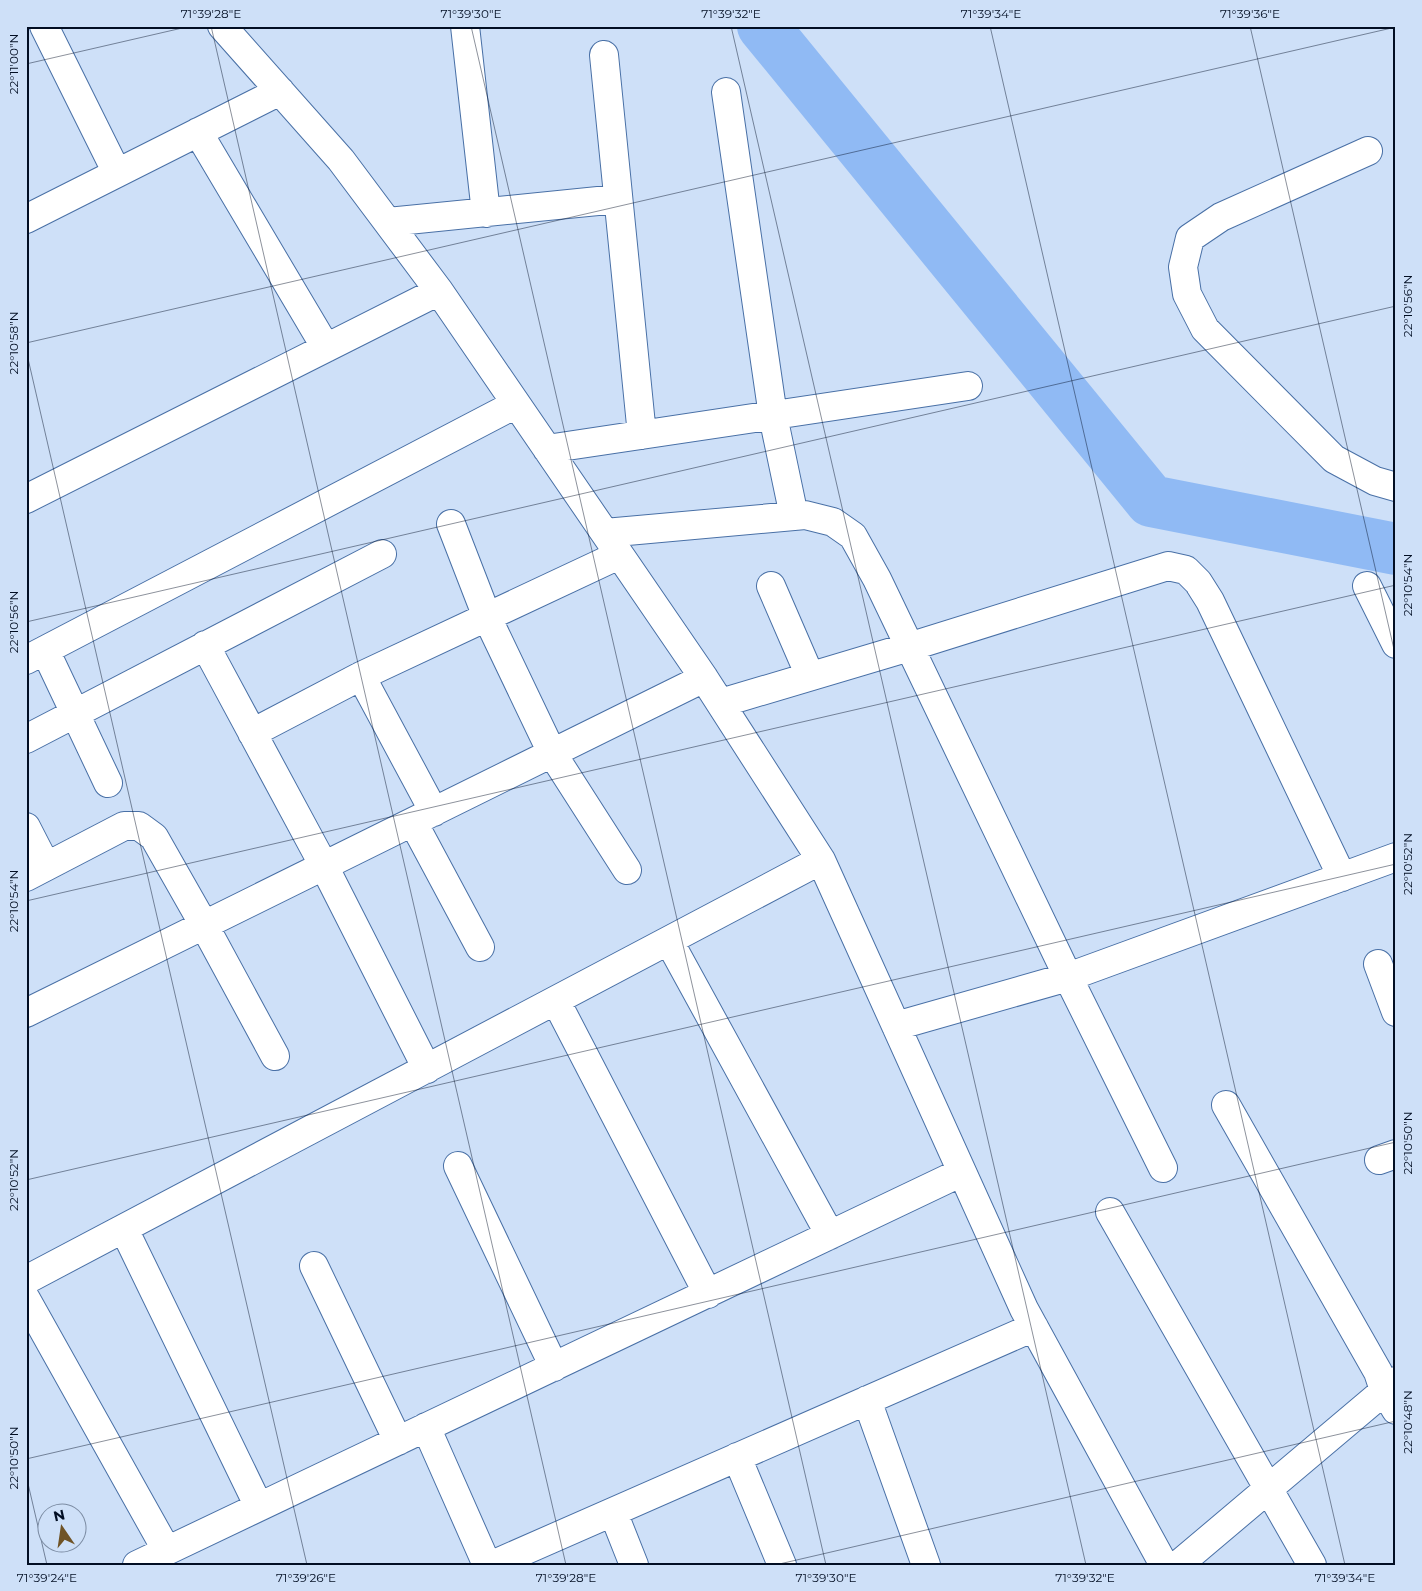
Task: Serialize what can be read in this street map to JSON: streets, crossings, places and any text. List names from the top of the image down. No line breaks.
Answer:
{"north":"top","coordinates":["71°39'28\"E","71°39'30\"E","71°39'32\"E","71°39'34\"E","71°39'36\"E","22°11'00\"N","22°10'56\"N","22°10'58\"N","22°10'54\"N","22°10'52\"N","22°10'50\"N","22°10'48\"N","71°39'24\"E","71°39'26\"E"]}
